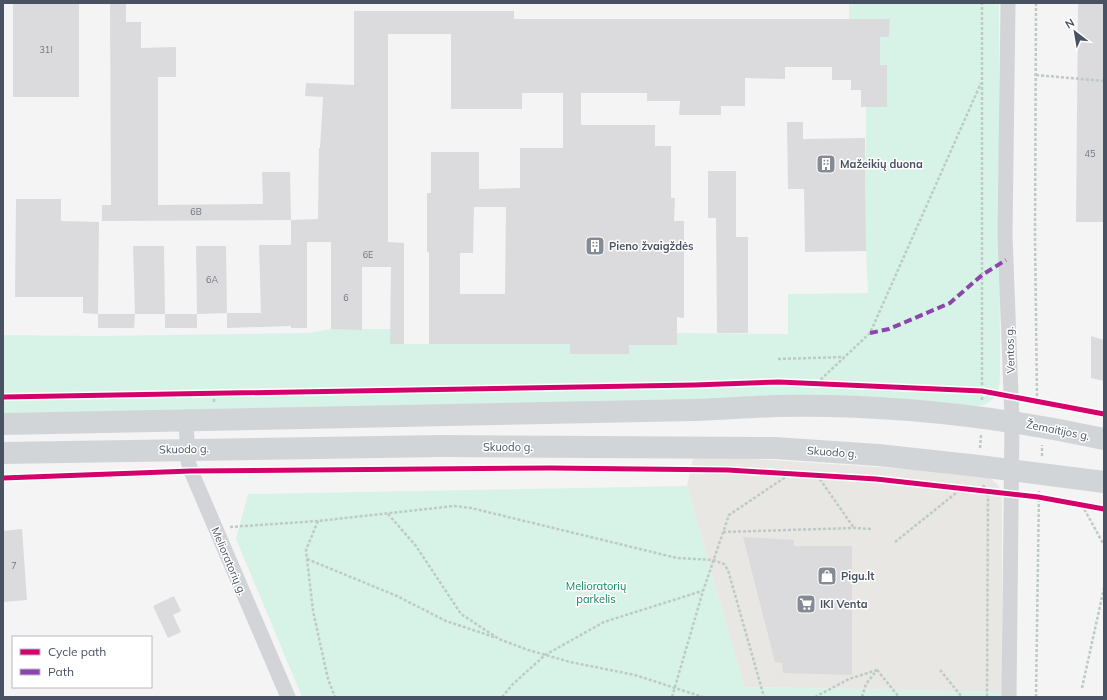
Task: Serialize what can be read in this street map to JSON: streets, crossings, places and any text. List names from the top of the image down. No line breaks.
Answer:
{"streets":{"main road":["Žemaitijos g.","Skuodo g."],"street":["Ventos g.","Melioratorių g."]},"crossings":[["Ventos g.","Žemaitijos g."],["Ventos g.","Skuodo g."],["Skuodo g.","Melioratorių g."]],"parks":["Melioratorių parkelis"],"places":{"building":["Mažeikių duona","Pieno žvaigždės"],"shop":["Pigu.lt"],"supermarket":["IKI Venta"]},"house_numbers":["31I","45","6B","6E","6A","6","7"],"legend":["Cycle path","Path"],"north":"top left"}
